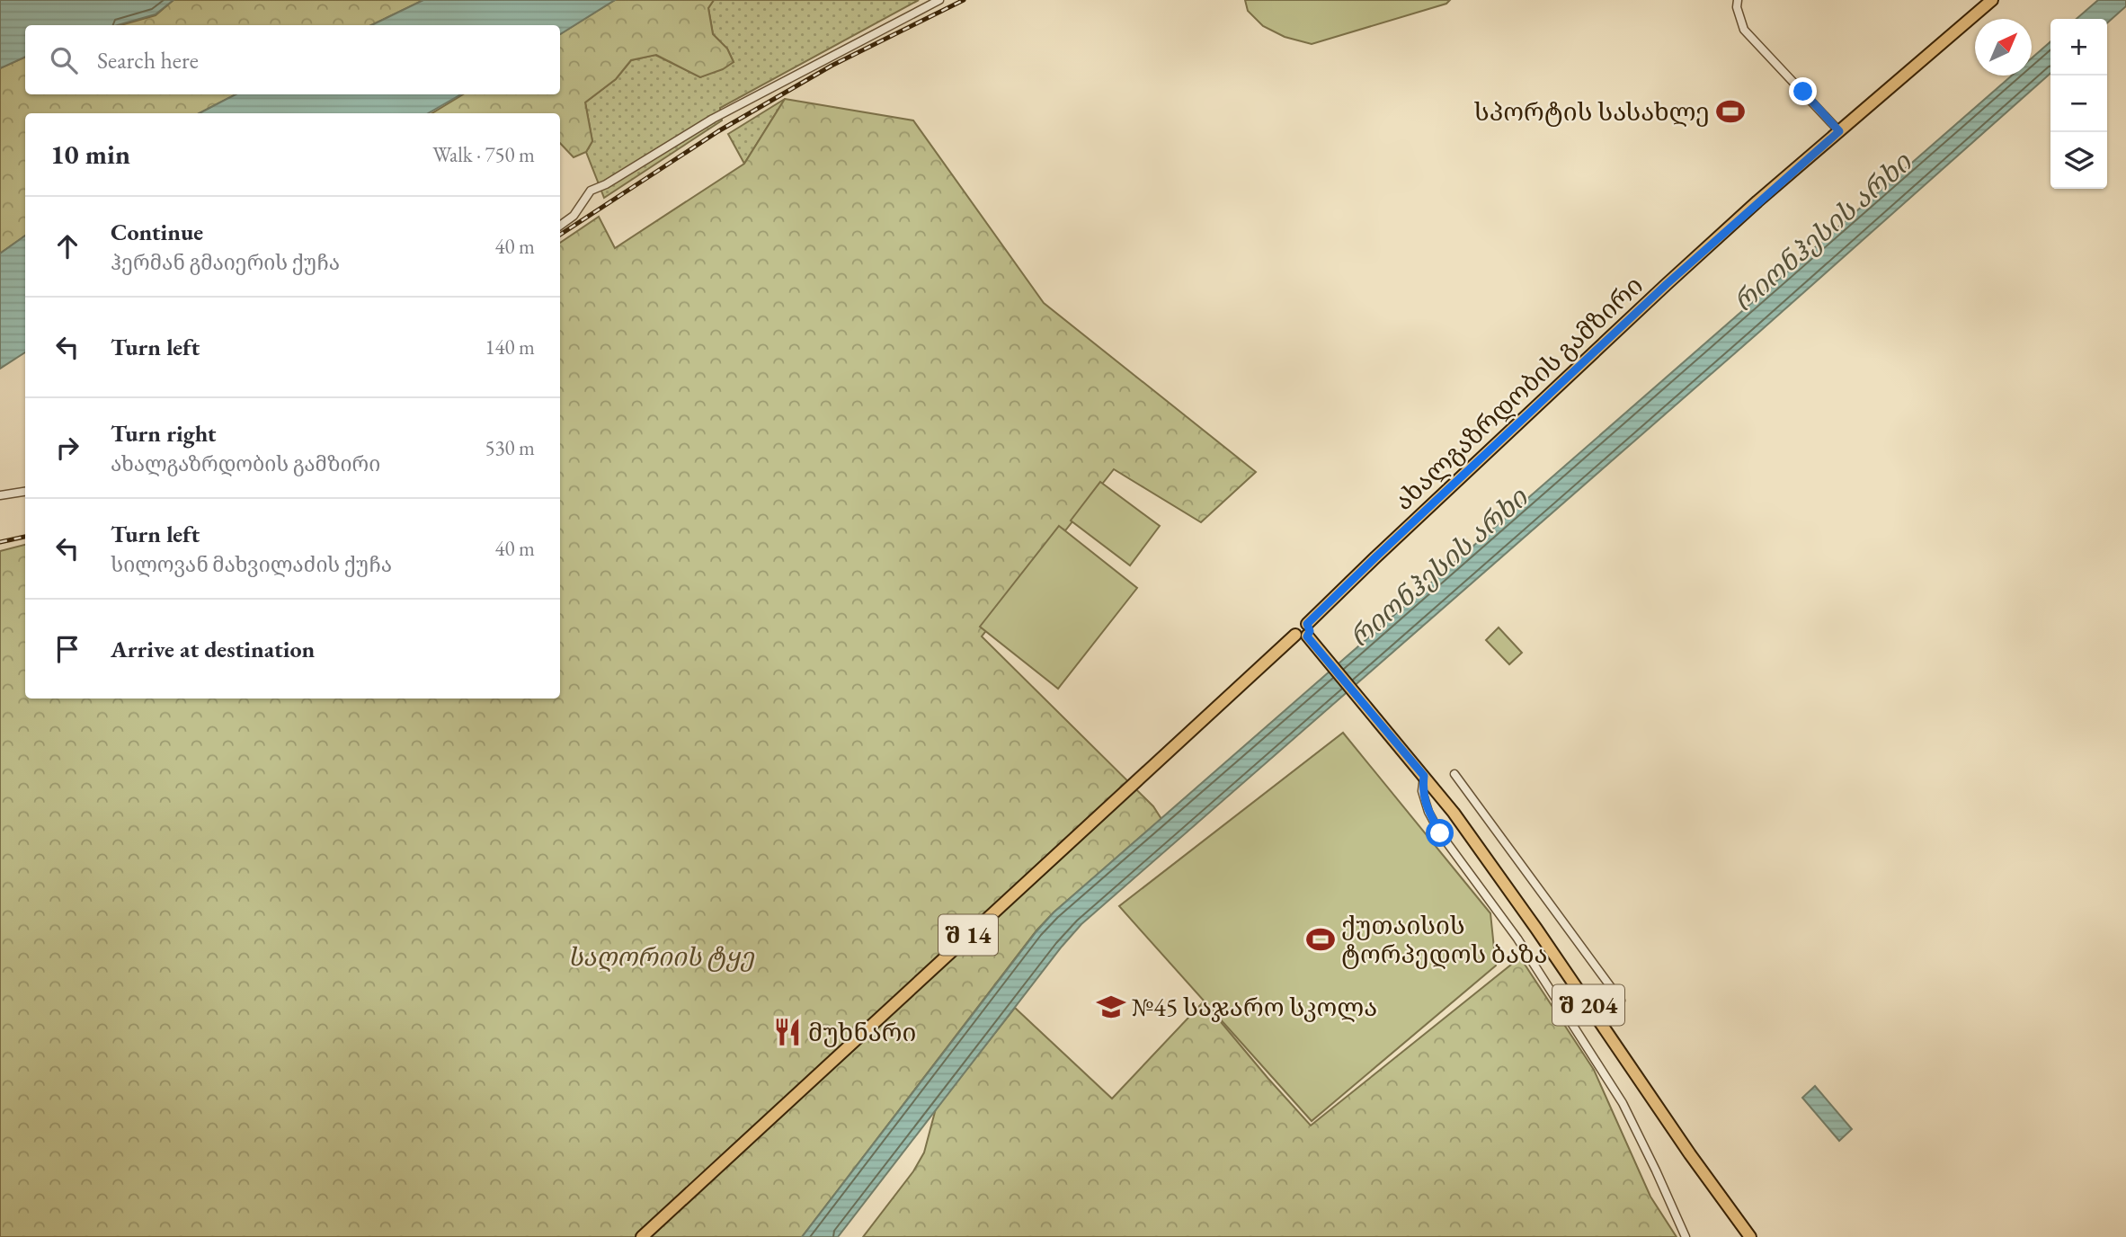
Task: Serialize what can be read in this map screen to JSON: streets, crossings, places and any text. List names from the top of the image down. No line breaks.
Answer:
{"streets":{"main road":["ახალგაზრდობის გამზირი","შ 14","შ 204"]},"crossings":[["ახალგაზრდობის გამზირი","შ 204"]],"water":["რიონჰესის არხი"],"parks":["საღორიის ტყე"],"places":{"sports":["სპორტის სასახლე","ქუთაისის ტორპედოს ბაზა"],"school or university":["№45 საჯარო სკოლა"],"restaurant":["მუხნარი"]},"north":"top right","page":{"map_buttons":["+","−"],"search":"Search here","heading":["10 min","Walk · 750 m"],"list":[["Continue","ჰერმან გმაიერის ქუჩა","40 m"],["Turn left","140 m"],["Turn right","ახალგაზრდობის გამზირი","530 m"],["Turn left","სილოვან მახვილაძის ქუჩა","40 m"],"Arrive at destination"]}}
